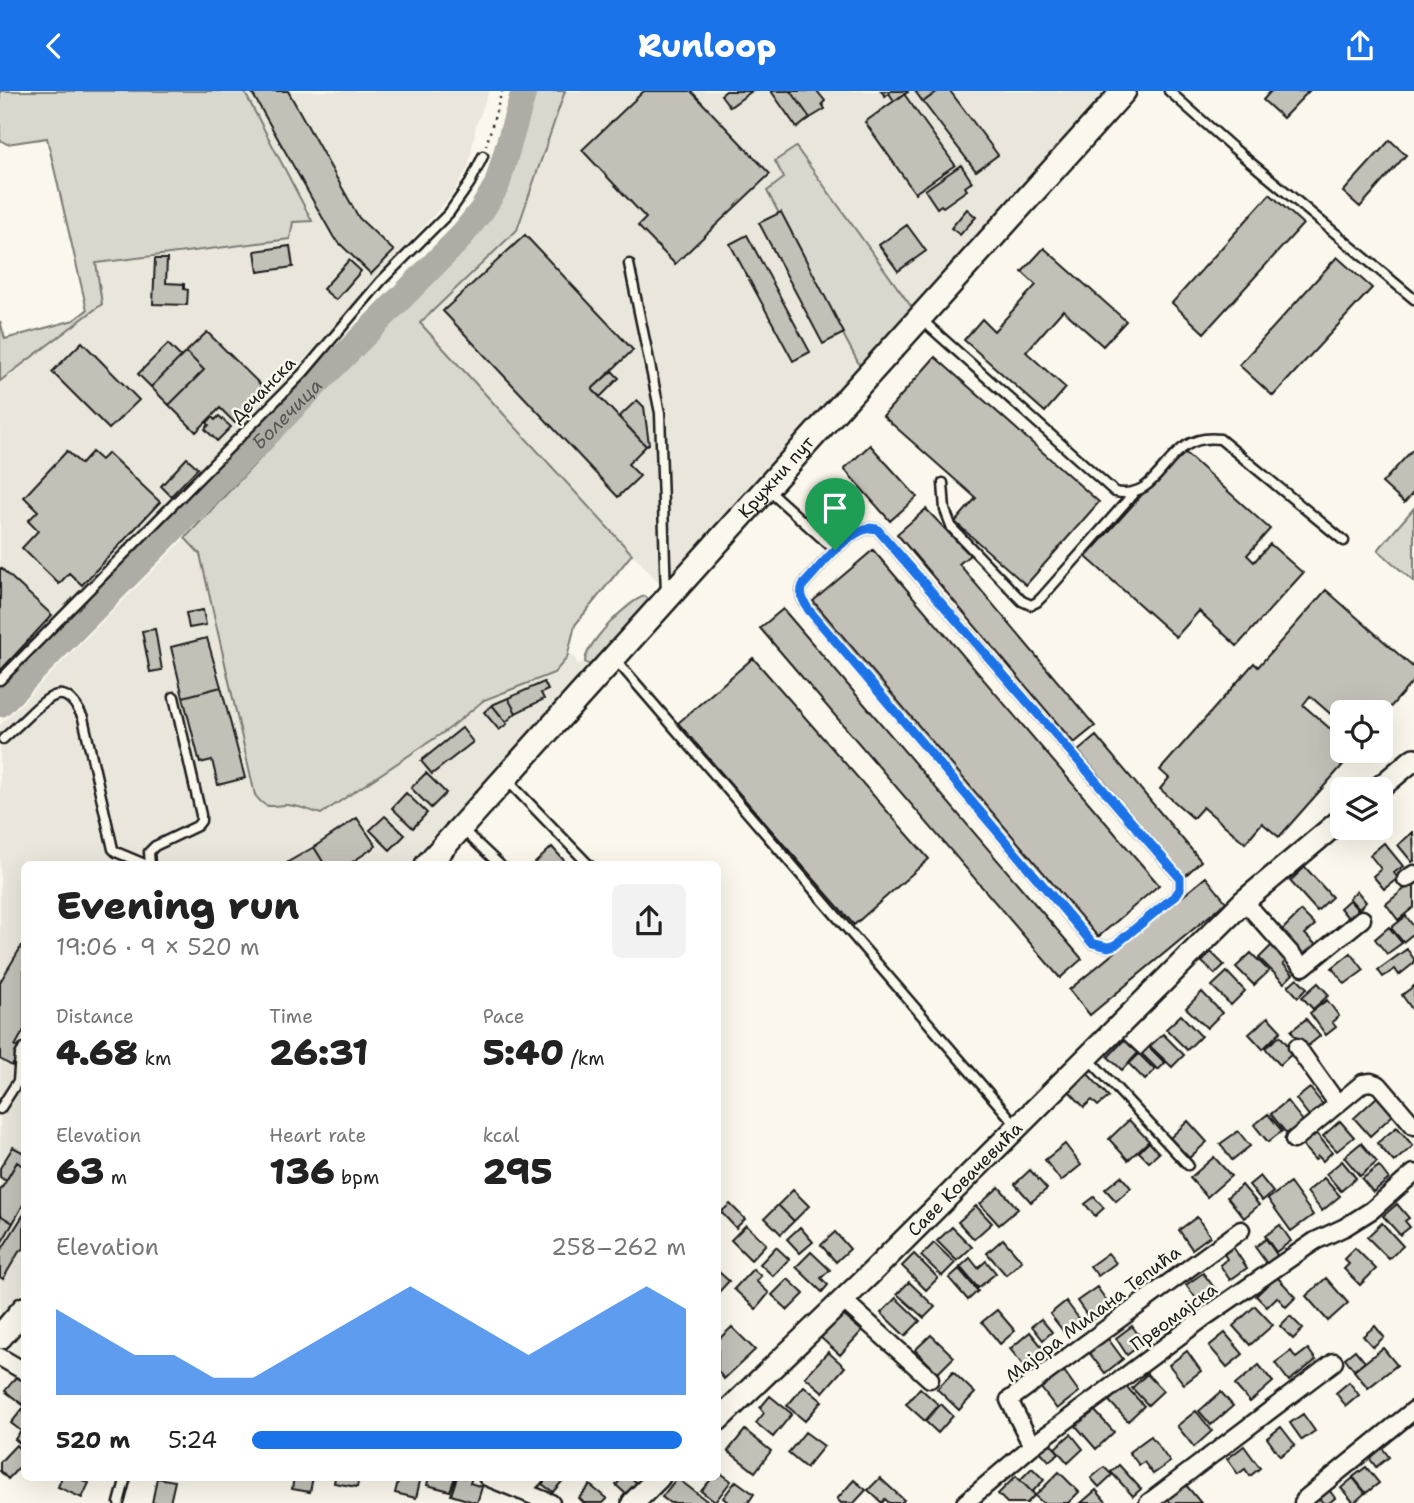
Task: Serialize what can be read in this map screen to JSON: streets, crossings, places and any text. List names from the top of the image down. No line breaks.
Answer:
{"streets":{"main road":["Кружни пут"],"street":["Саве Ковачевића","Мајора Милана Тепића","Првомајска"],"lane":["Дечанска"]},"crossings":[["Мајора Милана Тепића","Првомајска"]],"water":["Болечица"],"page":{"header":"Runloop","heading":["Evening run","19:06 · 9 × 520 m"],"stats":[["Distance","4.68 km"],["Time","26:31"],["Pace","5:40 /km"],["Elevation","63 m"],["Heart rate","136 bpm"],["kcal","295"]],"chart":["Elevation","258–262 m"],"list":[{"name":"520 m","note":"5:24"}]}}
